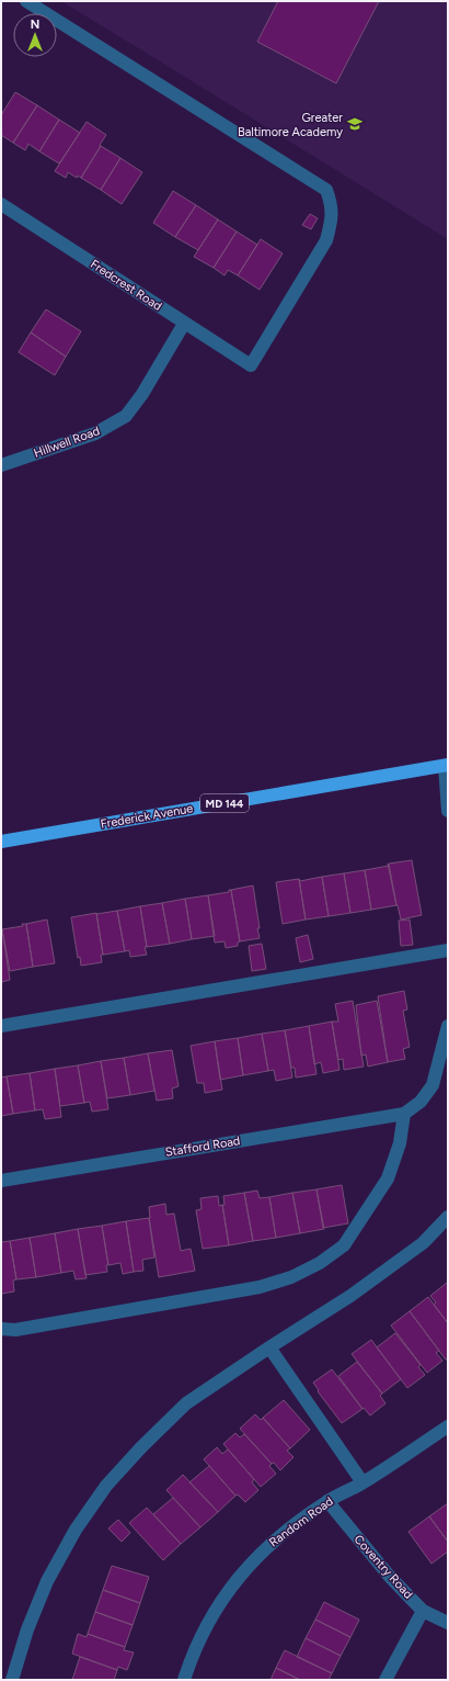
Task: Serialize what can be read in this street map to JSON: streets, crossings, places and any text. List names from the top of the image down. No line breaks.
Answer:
{"streets":{"main road":["MD 144","Frederick Avenue"],"street":["Fredcrest Road","Hillwell Road","Stafford Road","Random Road","Coventry Road"]},"crossings":[["Fredcrest Road","Hillwell Road"],["Random Road","Coventry Road"]],"places":{"school or university":["Greater Baltimore Academy"]},"north":"top"}
